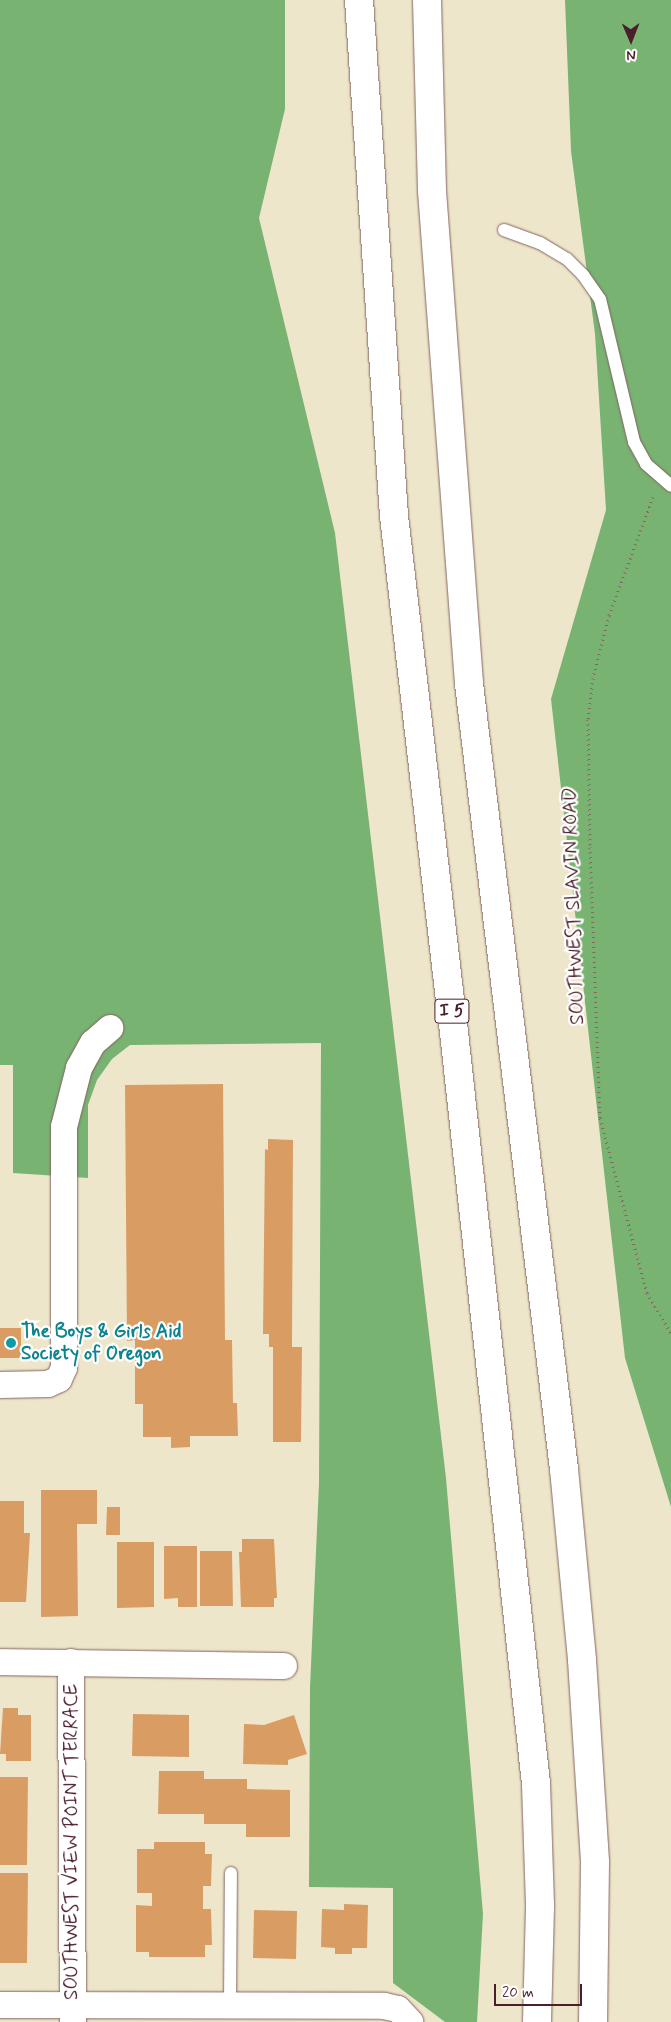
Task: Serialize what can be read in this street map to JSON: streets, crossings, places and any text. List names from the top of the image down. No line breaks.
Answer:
{"streets":{"highway":["I 5"],"street":["SOUTHWEST VIEW POINT TERRACE"],"path":["SOUTHWEST SLAVIN ROAD"]},"places":["The Boys & Girls Aid Society of Oregon"],"scale_bar":"20 m","north":"bottom"}
